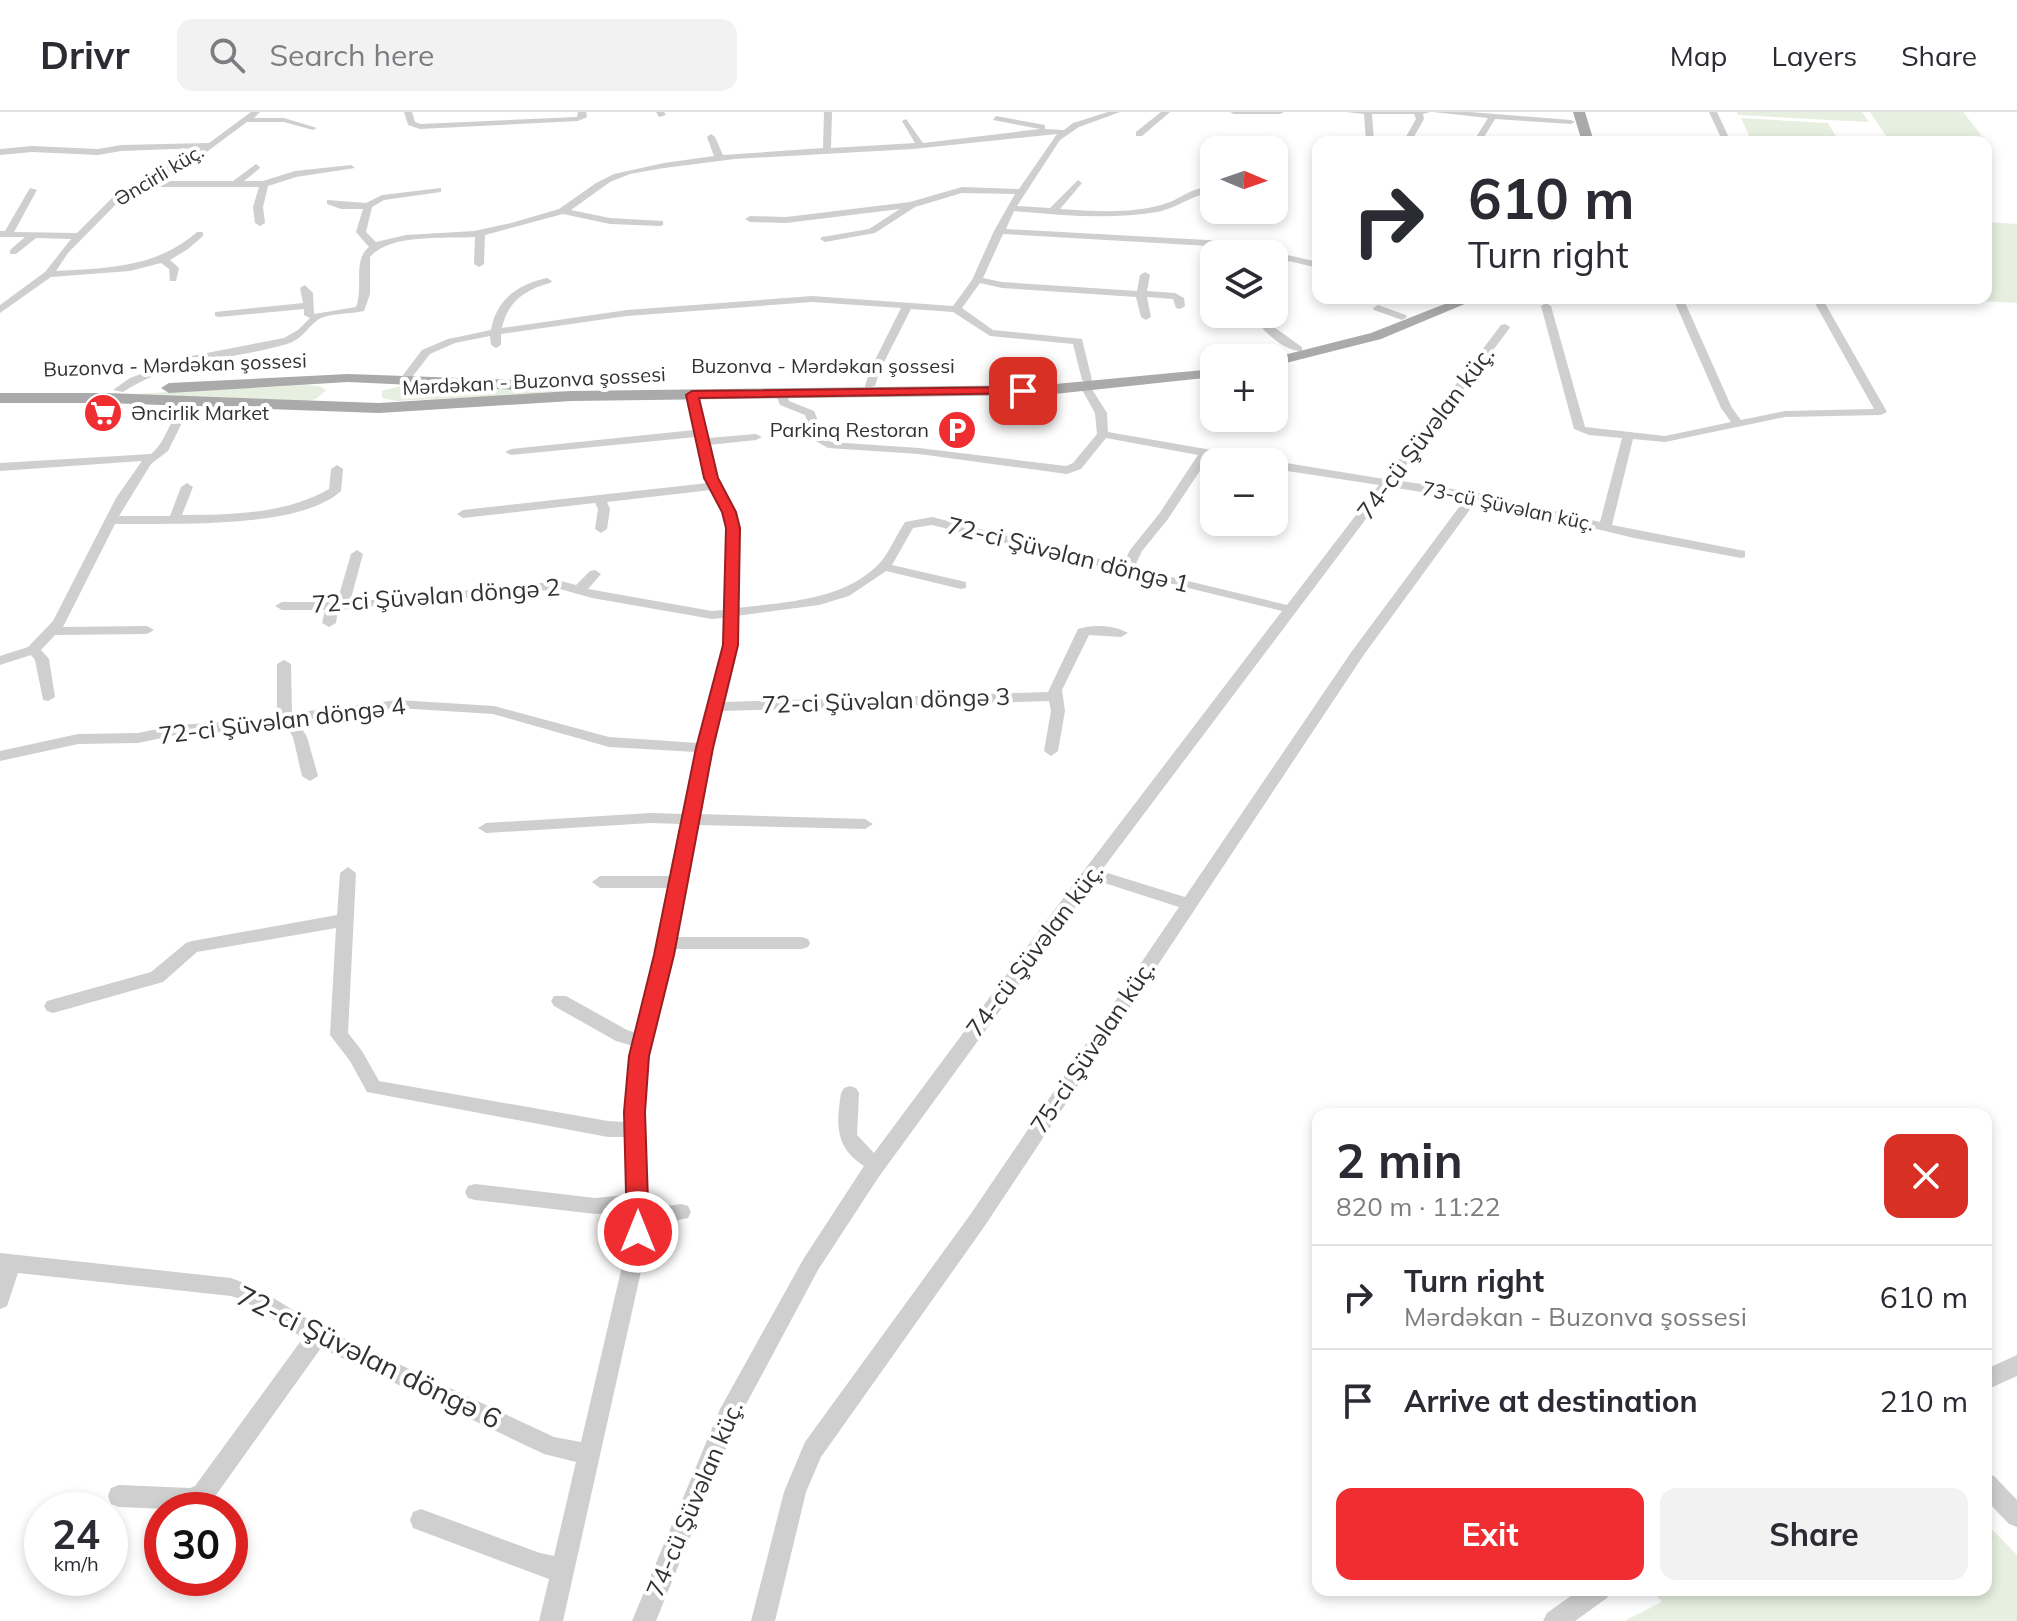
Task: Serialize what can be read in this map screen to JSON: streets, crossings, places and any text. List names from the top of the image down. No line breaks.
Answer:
{"streets":{"main road":["Buzonva - Mərdəkan şossesi","Mərdəkan - Buzonva şossesi"],"street":["Əncirli küç.","74-cü Şüvəlan küç.","73-cü Şüvəlan küç.","72-ci Şüvəlan döngə 1","72-ci Şüvəlan döngə 2","72-ci Şüvəlan döngə 3","72-ci Şüvəlan döngə 4","75-ci Şüvəlan küç.","72-ci Şüvəlan döngə 6"]},"crossings":[["Buzonva - Mərdəkan şossesi","Mərdəkan - Buzonva şossesi"],["74-cü Şüvəlan küç.","73-cü Şüvəlan küç."],["74-cü Şüvəlan küç.","72-ci Şüvəlan döngə 1"],["73-cü Şüvəlan küç.","75-ci Şüvəlan küç."]],"places":{"supermarket":["Əncirlik Market"],"parking":["Parkinq Restoran"]},"north":"right","page":{"header":"Drivr","search":"Search here","nav":["Map","Layers","Share"],"map_buttons":["+","−"],"turn":["610 m","Turn right"],"heading":["2 min","820 m · 11:22"],"list":[{"name":"Turn right","note":"Mərdəkan - Buzonva şossesi","value":"610 m"},{"name":"Arrive at destination","value":"210 m"}],"buttons":["Exit","Share"],"speed":"24 km/h","limit":"30"}}
